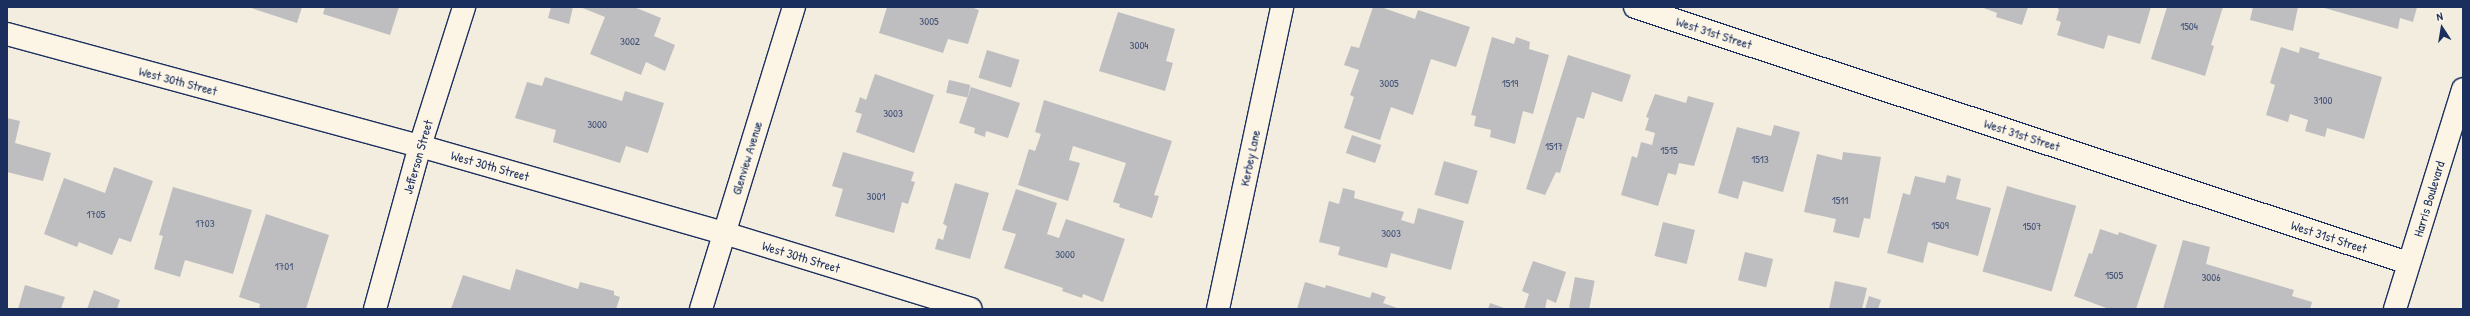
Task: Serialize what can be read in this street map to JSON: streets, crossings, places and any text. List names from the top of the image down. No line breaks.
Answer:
{"streets":{"street":["West 31st Street","West 30th Street","Jefferson Street","Glenview Avenue","Kerbey Lane","Harris Boulevard"]},"crossings":[["West 31st Street","Harris Boulevard"],["West 30th Street","Jefferson Street"],["West 30th Street","Glenview Avenue"]],"house_numbers":["3005","1504","3002","3004","3005","1519","3100","3003","3000","1517","1515","1513","3001","1511","1705","1703","1509","1507","3003","3000","1701","1505","3006"],"north":"top"}
